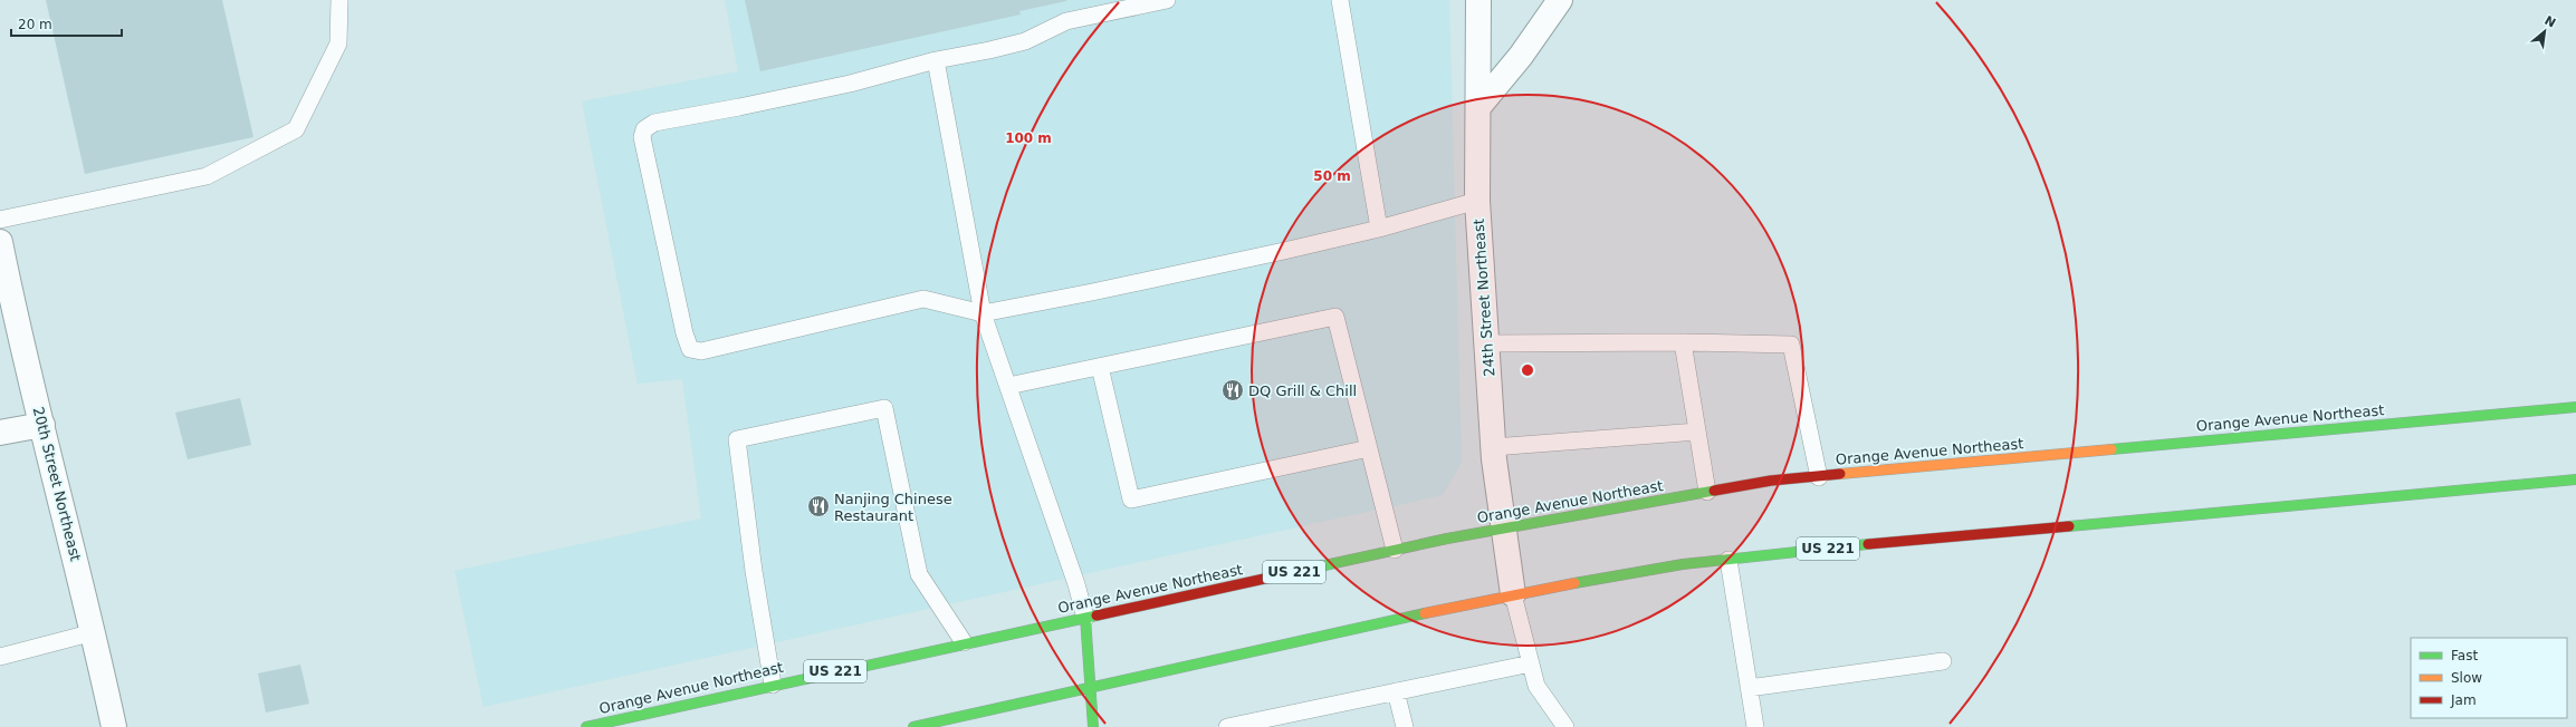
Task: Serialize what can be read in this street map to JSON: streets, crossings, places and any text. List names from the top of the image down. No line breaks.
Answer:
{"streets":{"main road":["Orange Avenue Northeast","US 221"],"street":["24th Street Northeast","20th Street Northeast"]},"crossings":[["24th Street Northeast","Orange Avenue Northeast"],["24th Street Northeast","US 221"]],"places":{"restaurant":["DQ Grill & Chill","Nanjing Chinese Restaurant"]},"legend":["Fast","Slow","Jam"],"scale_bar":"20 m","north":"top right","rings":["100 m","50 m"]}
